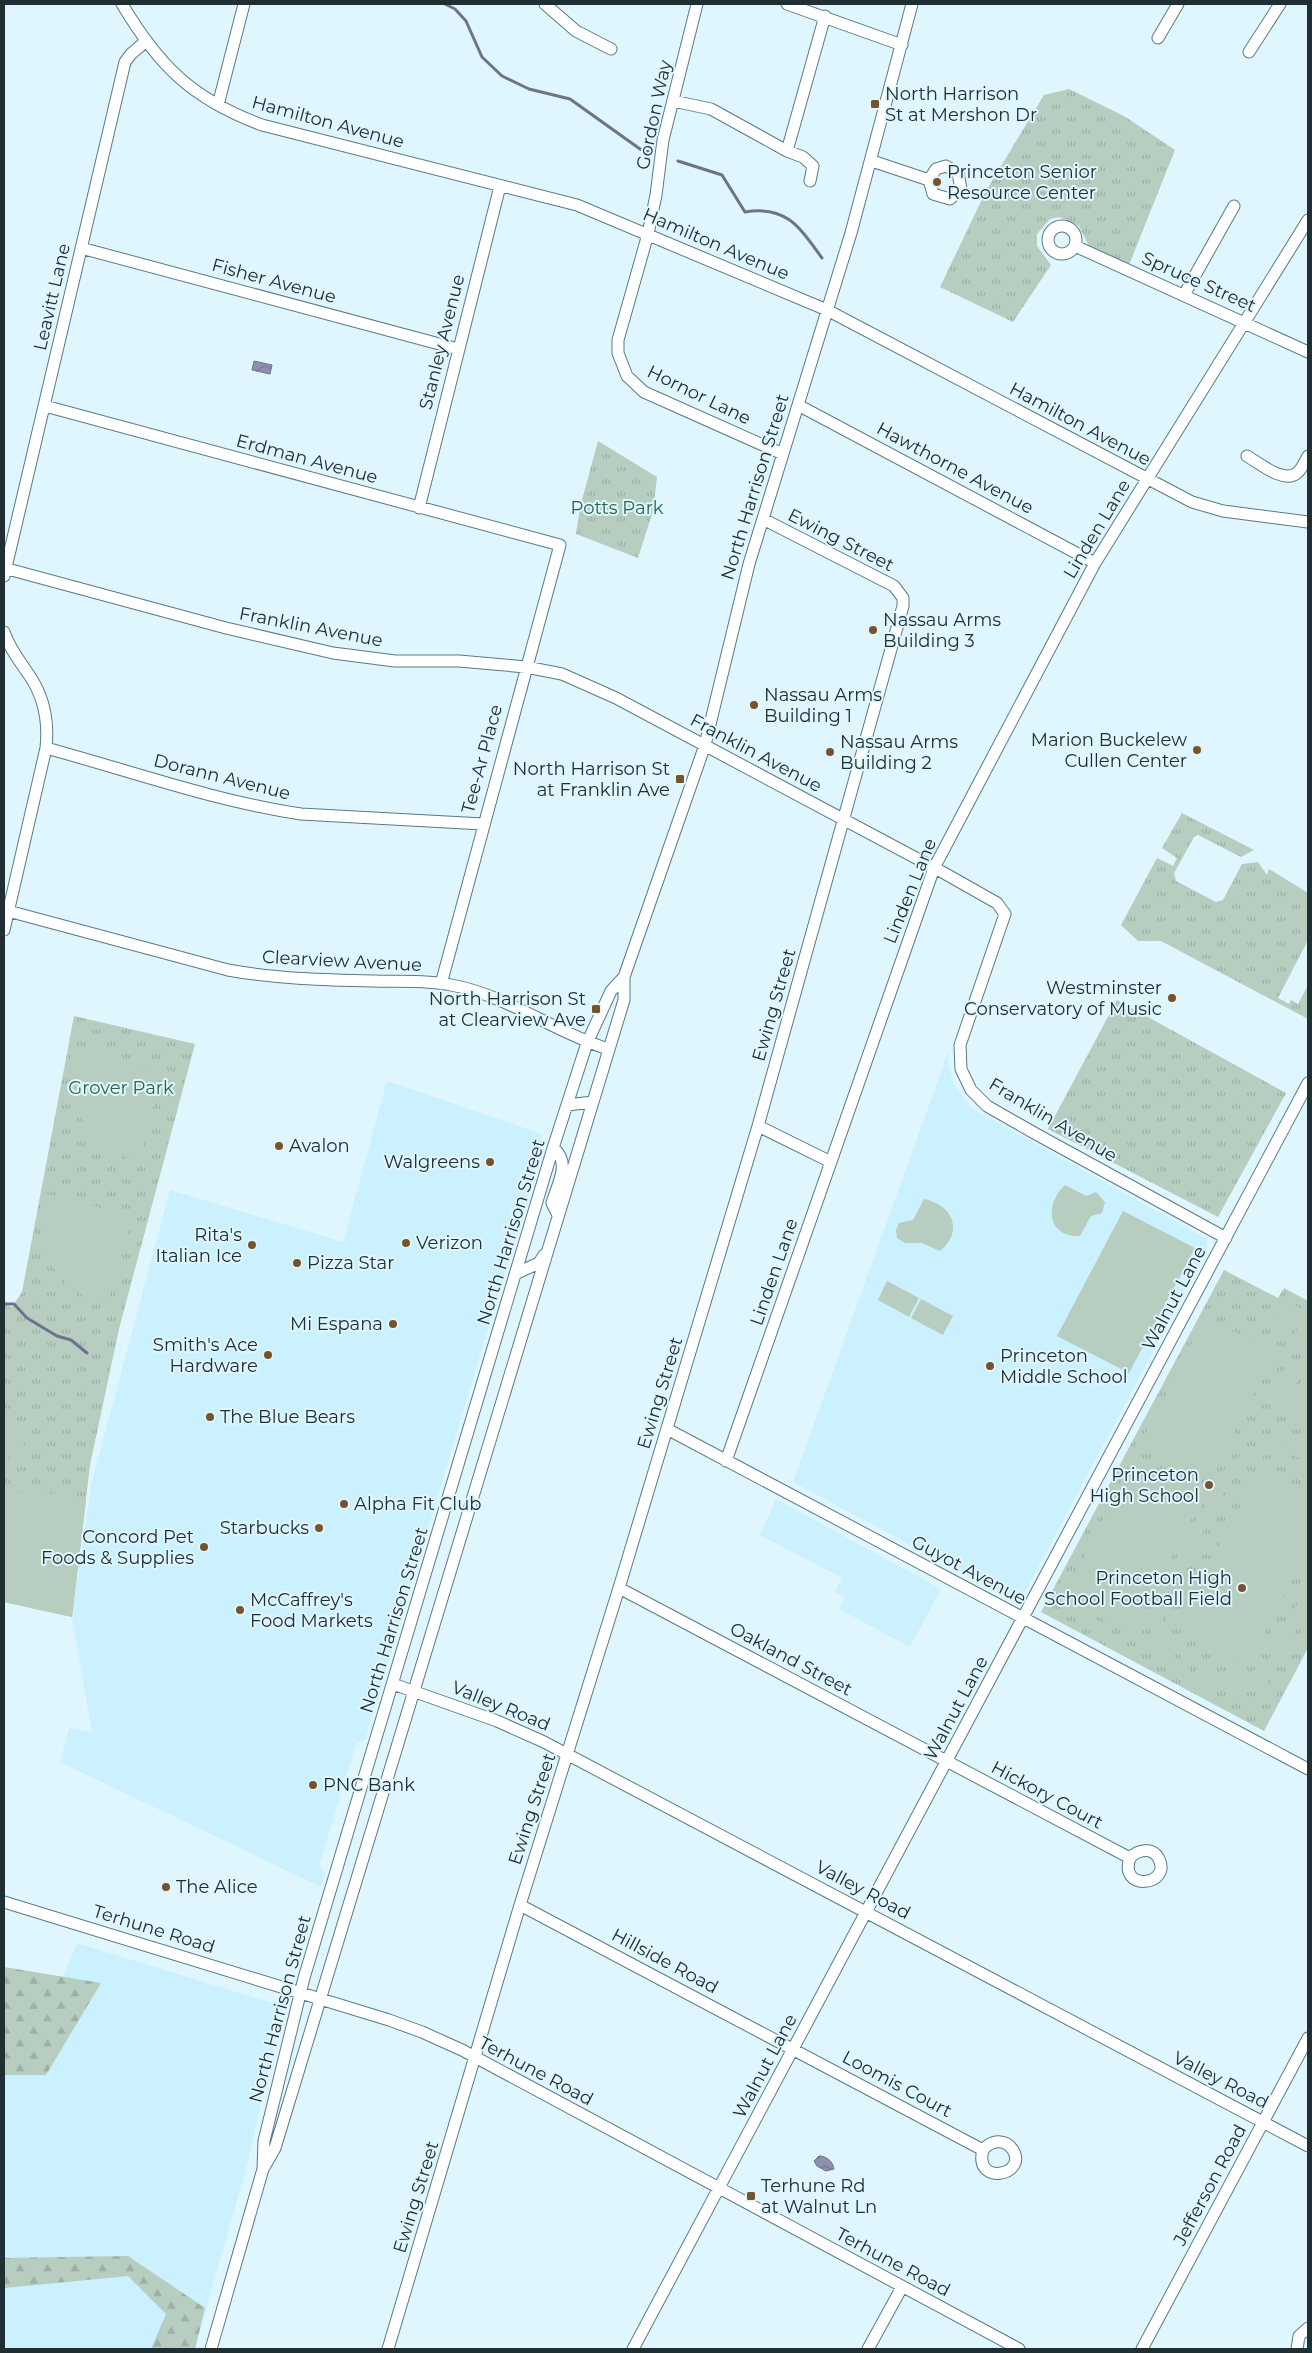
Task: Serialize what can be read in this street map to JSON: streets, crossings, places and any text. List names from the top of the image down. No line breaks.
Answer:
{"streets":{"street":["Gordon Way","Hamilton Avenue","Fisher Avenue","Spruce Street","Leavitt Lane","Stanley Avenue","Hornor Lane","Erdman Avenue","Hawthorne Avenue","North Harrison Street","Linden Lane","Ewing Street","Franklin Avenue","Tee-Ar Place","Dorann Avenue","Clearview Avenue","Walnut Lane","Guyot Avenue","Oakland Street","Valley Road","Hickory Court","Terhune Road","Hillside Road","Loomis Court","Jefferson Road"]},"crossings":[["Gordon Way","Hamilton Avenue"],["Gordon Way","Hornor Lane"],["Hamilton Avenue","Leavitt Lane"],["Hamilton Avenue","Stanley Avenue"],["Hamilton Avenue","Hornor Lane"],["Hamilton Avenue","North Harrison Street"],["Hamilton Avenue","Linden Lane"],["Fisher Avenue","Leavitt Lane"],["Fisher Avenue","Stanley Avenue"],["Spruce Street","Linden Lane"],["Leavitt Lane","Erdman Avenue"],["Leavitt Lane","Franklin Avenue"],["Stanley Avenue","Erdman Avenue"],["Hornor Lane","North Harrison Street"],["Erdman Avenue","Tee-Ar Place"],["Hawthorne Avenue","North Harrison Street"],["Hawthorne Avenue","Linden Lane"],["North Harrison Street","Ewing Street"],["North Harrison Street","Franklin Avenue"],["North Harrison Street","Clearview Avenue"],["North Harrison Street","Valley Road"],["North Harrison Street","Terhune Road"],["Linden Lane","Franklin Avenue"],["Linden Lane","Guyot Avenue"],["Ewing Street","Franklin Avenue"],["Ewing Street","Guyot Avenue"],["Ewing Street","Oakland Street"],["Ewing Street","Valley Road"],["Ewing Street","Terhune Road"],["Ewing Street","Hillside Road"],["Franklin Avenue","Tee-Ar Place"],["Franklin Avenue","Walnut Lane"],["Tee-Ar Place","Dorann Avenue"],["Tee-Ar Place","Clearview Avenue"],["Walnut Lane","Guyot Avenue"],["Walnut Lane","Oakland Street"],["Walnut Lane","Valley Road"],["Walnut Lane","Hickory Court"],["Walnut Lane","Terhune Road"],["Walnut Lane","Hillside Road"],["Walnut Lane","Loomis Court"],["Oakland Street","Hickory Court"],["Valley Road","Jefferson Road"],["Hillside Road","Loomis Court"]],"parks":["Potts Park","Grover Park"],"places":{"transit":["North Harrison St at Mershon Dr","North Harrison St at Franklin Ave","North Harrison St at Clearview Ave","Terhune Rd at Walnut Ln"],"other":["Princeton Senior Resource Center","Nassau Arms Building 3","Nassau Arms Building 1","Marion Buckelew Cullen Center","Nassau Arms Building 2","Westminster Conservatory of Music","Avalon","Walgreens","Verizon","Rita's Italian Ice","Pizza Star","Mi Espana","Smith's Ace Hardware","Princeton Middle School","The Blue Bears","Princeton High School","Alpha Fit Club","Starbucks","Concord Pet Foods & Supplies","Princeton High School Football Field","McCaffrey's Food Markets","PNC Bank","The Alice"]}}
